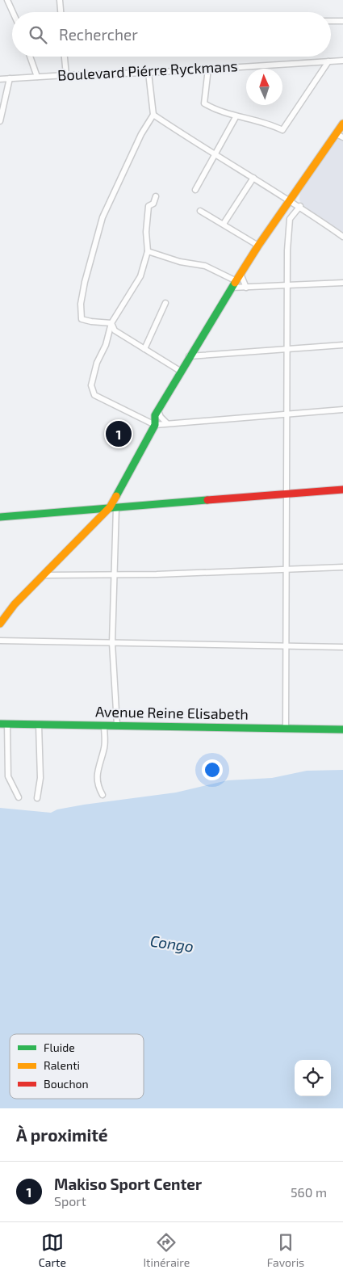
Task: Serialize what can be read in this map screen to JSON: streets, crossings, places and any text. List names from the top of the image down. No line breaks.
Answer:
{"streets":{"street":["Boulevard Piérre Ryckmans","Avenue Reine Elisabeth"]},"water":["Congo"],"legend":["Fluide","Ralenti","Bouchon"],"north":"top","page":{"search":"Rechercher","pins":"1","heading":"À proximité","list":[{"mark":"1","name":"Makiso Sport Center","note":"Sport","value":"560 m"}],"nav":["Carte","Itinéraire","Favoris"]}}
